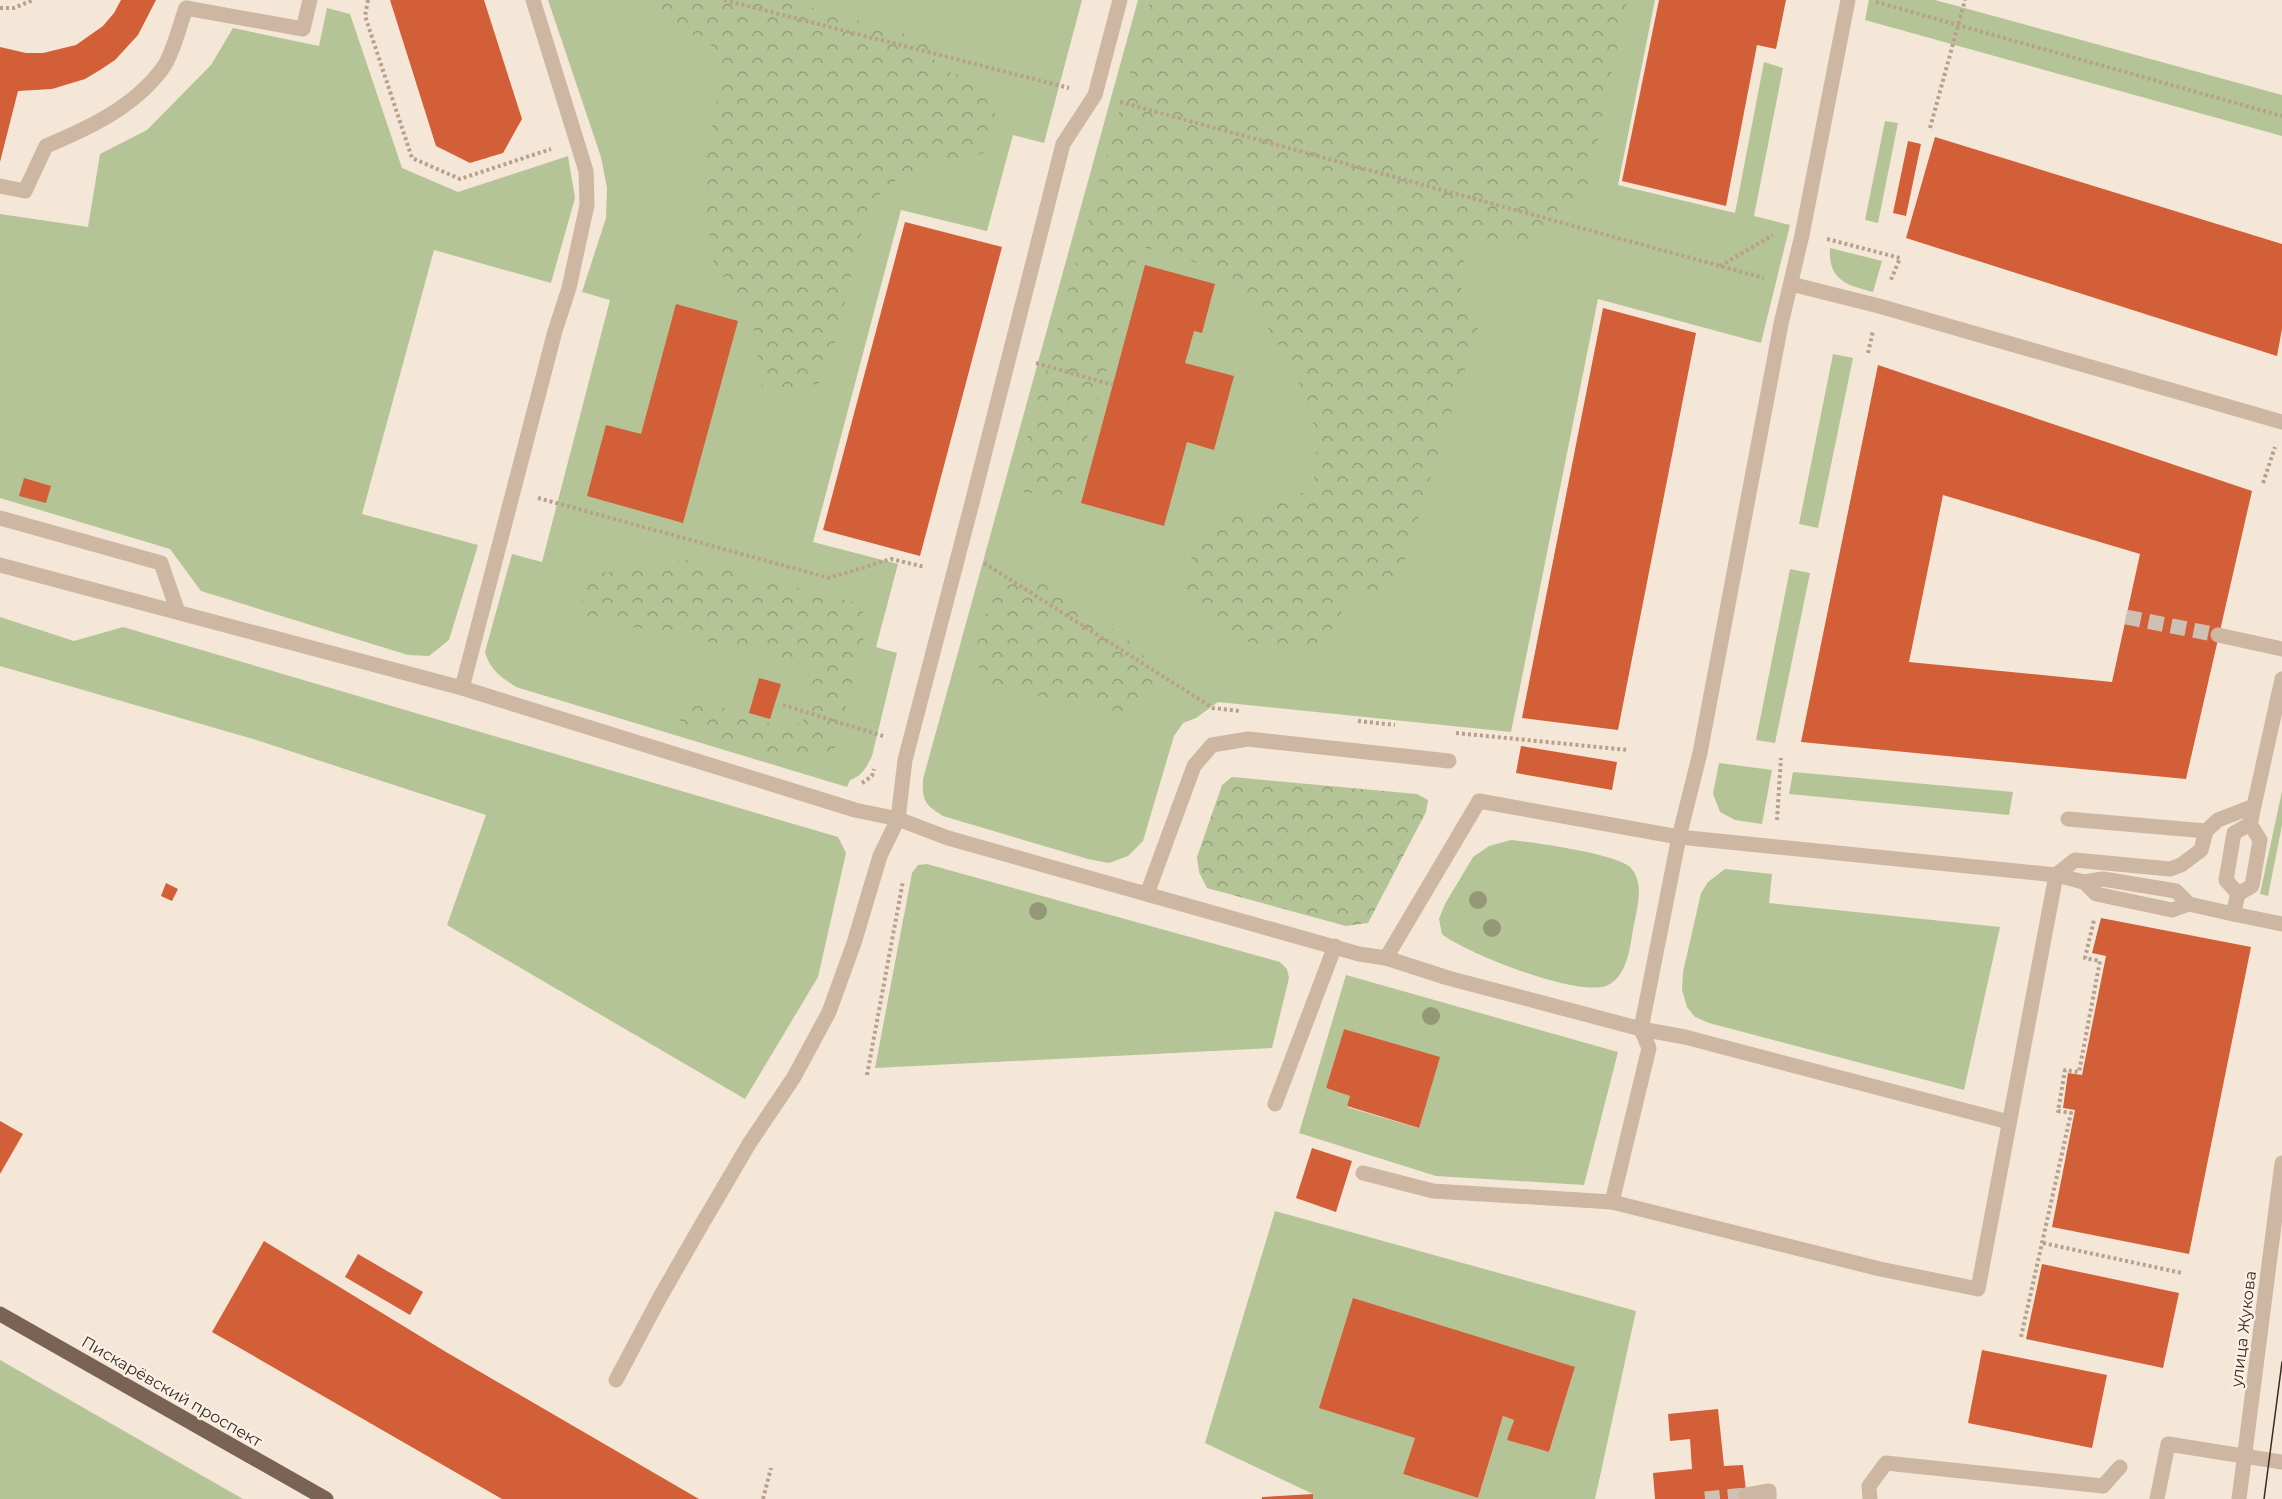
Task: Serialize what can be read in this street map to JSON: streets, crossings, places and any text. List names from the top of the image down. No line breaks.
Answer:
{"streets":{"main road":["Пискарёвский проспект"],"street":["улица Жукова"]}}
